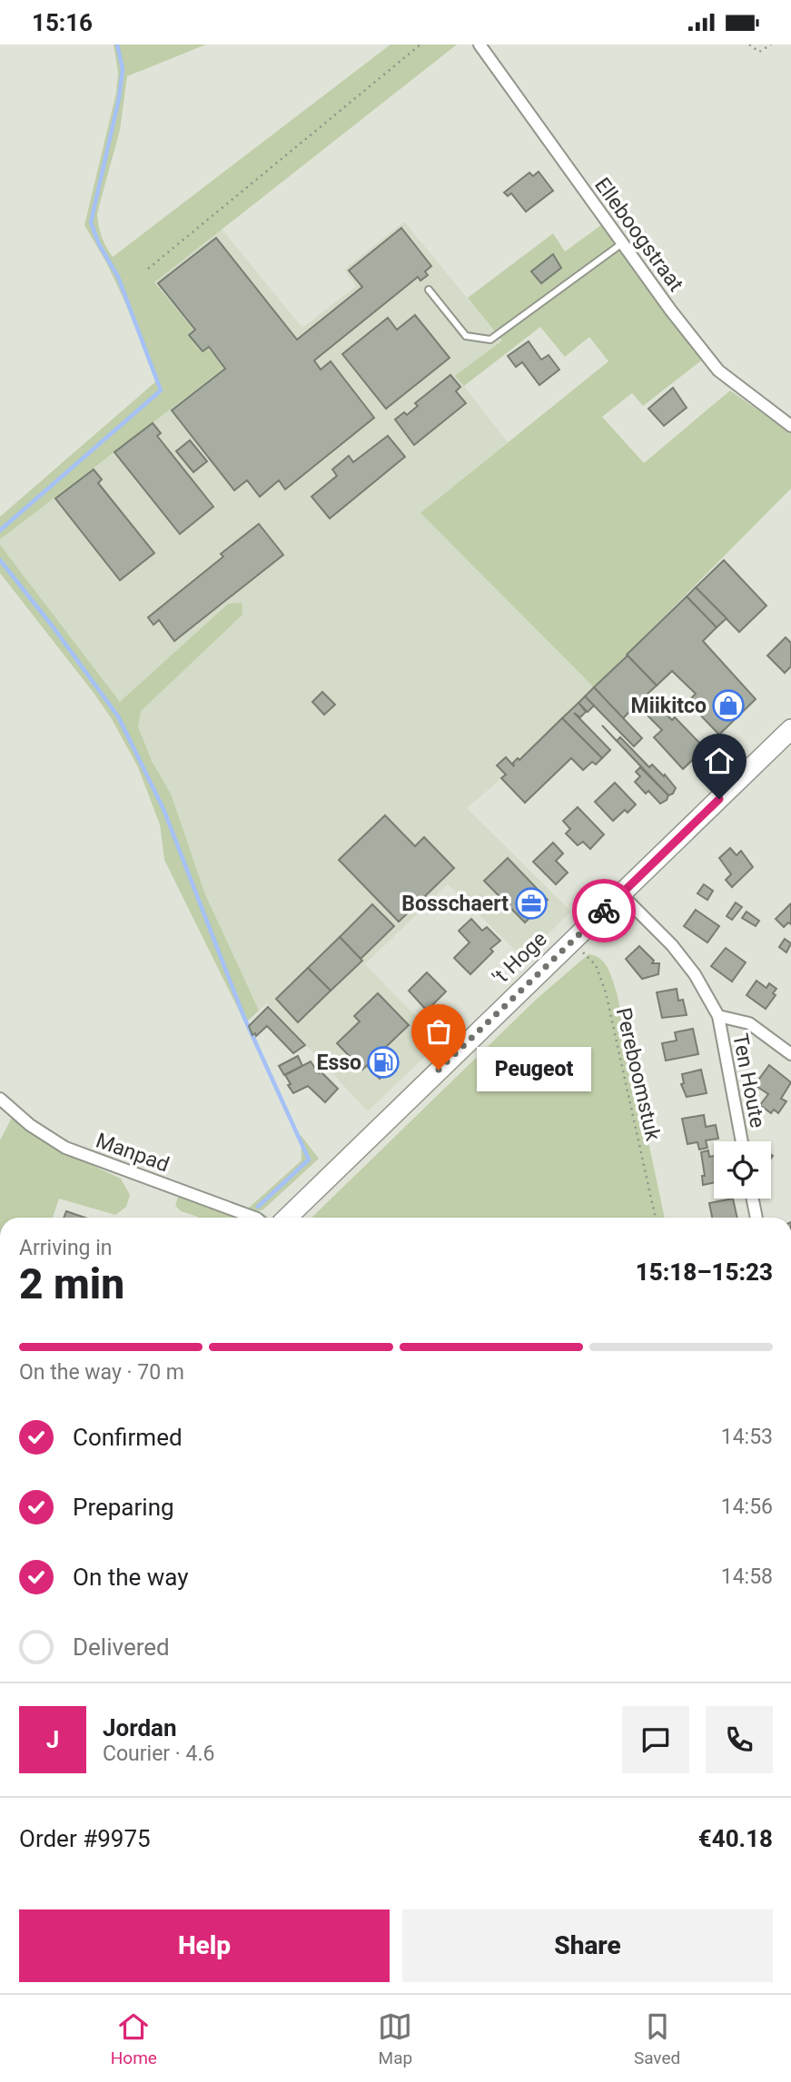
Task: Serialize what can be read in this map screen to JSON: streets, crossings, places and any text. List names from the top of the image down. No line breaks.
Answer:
{"streets":{"main road":["'t Hoge"],"street":["Elleboogstraat","Ten Houte","Manpad"],"path":["Pereboomstuk"]},"crossings":[["'t Hoge","Pereboomstuk"],["'t Hoge","Ten Houte"]],"places":{"shop":["Miikitco"],"office":["Bosschaert"],"fuel station":["Esso"],"other":["Peugeot"]},"page":{"status":"15:16","bubble":"Peugeot","heading":["2 min","Arriving in","15:18–15:23"],"panel":["Jordan","Courier · 4.6","Order #9975","€40.18"],"bar":"On the way · 70 m","list":[["Confirmed","14:53"],["Preparing","14:56"],["On the way","14:58"],"Delivered"],"round":"J","buttons":["Help","Share"],"tabs":["Home","Map","Saved"]}}
